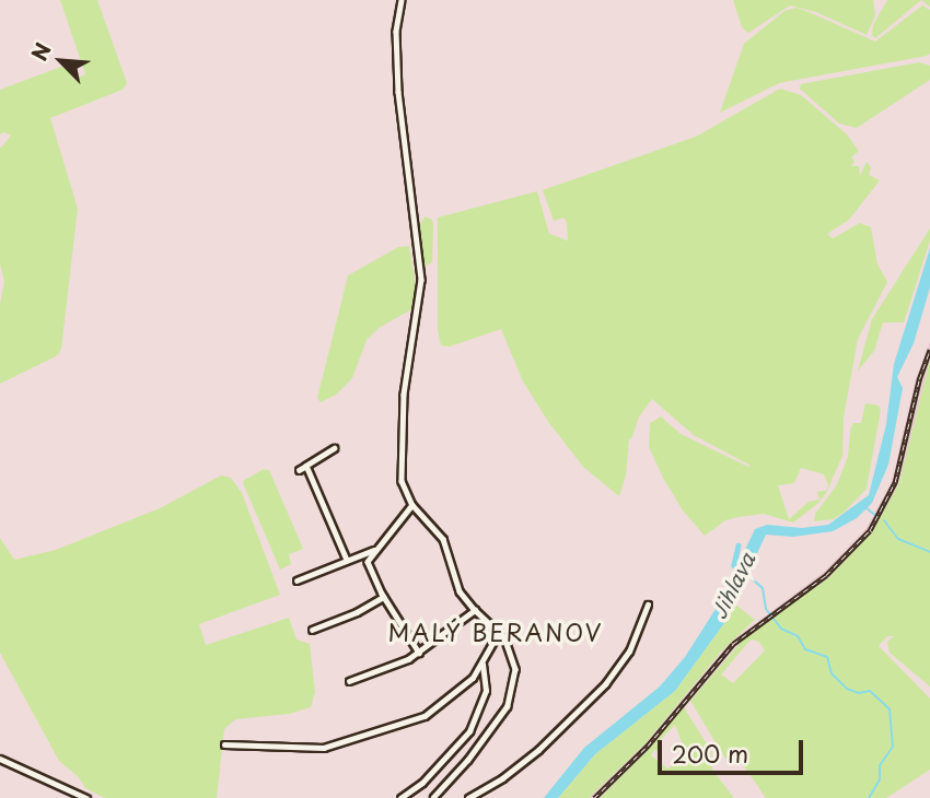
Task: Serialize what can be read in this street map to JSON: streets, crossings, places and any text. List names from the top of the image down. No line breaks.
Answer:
{"districts":["MALÝ BERANOV"],"water":["Jihlava"],"scale_bar":"200 m","north":"top left"}
